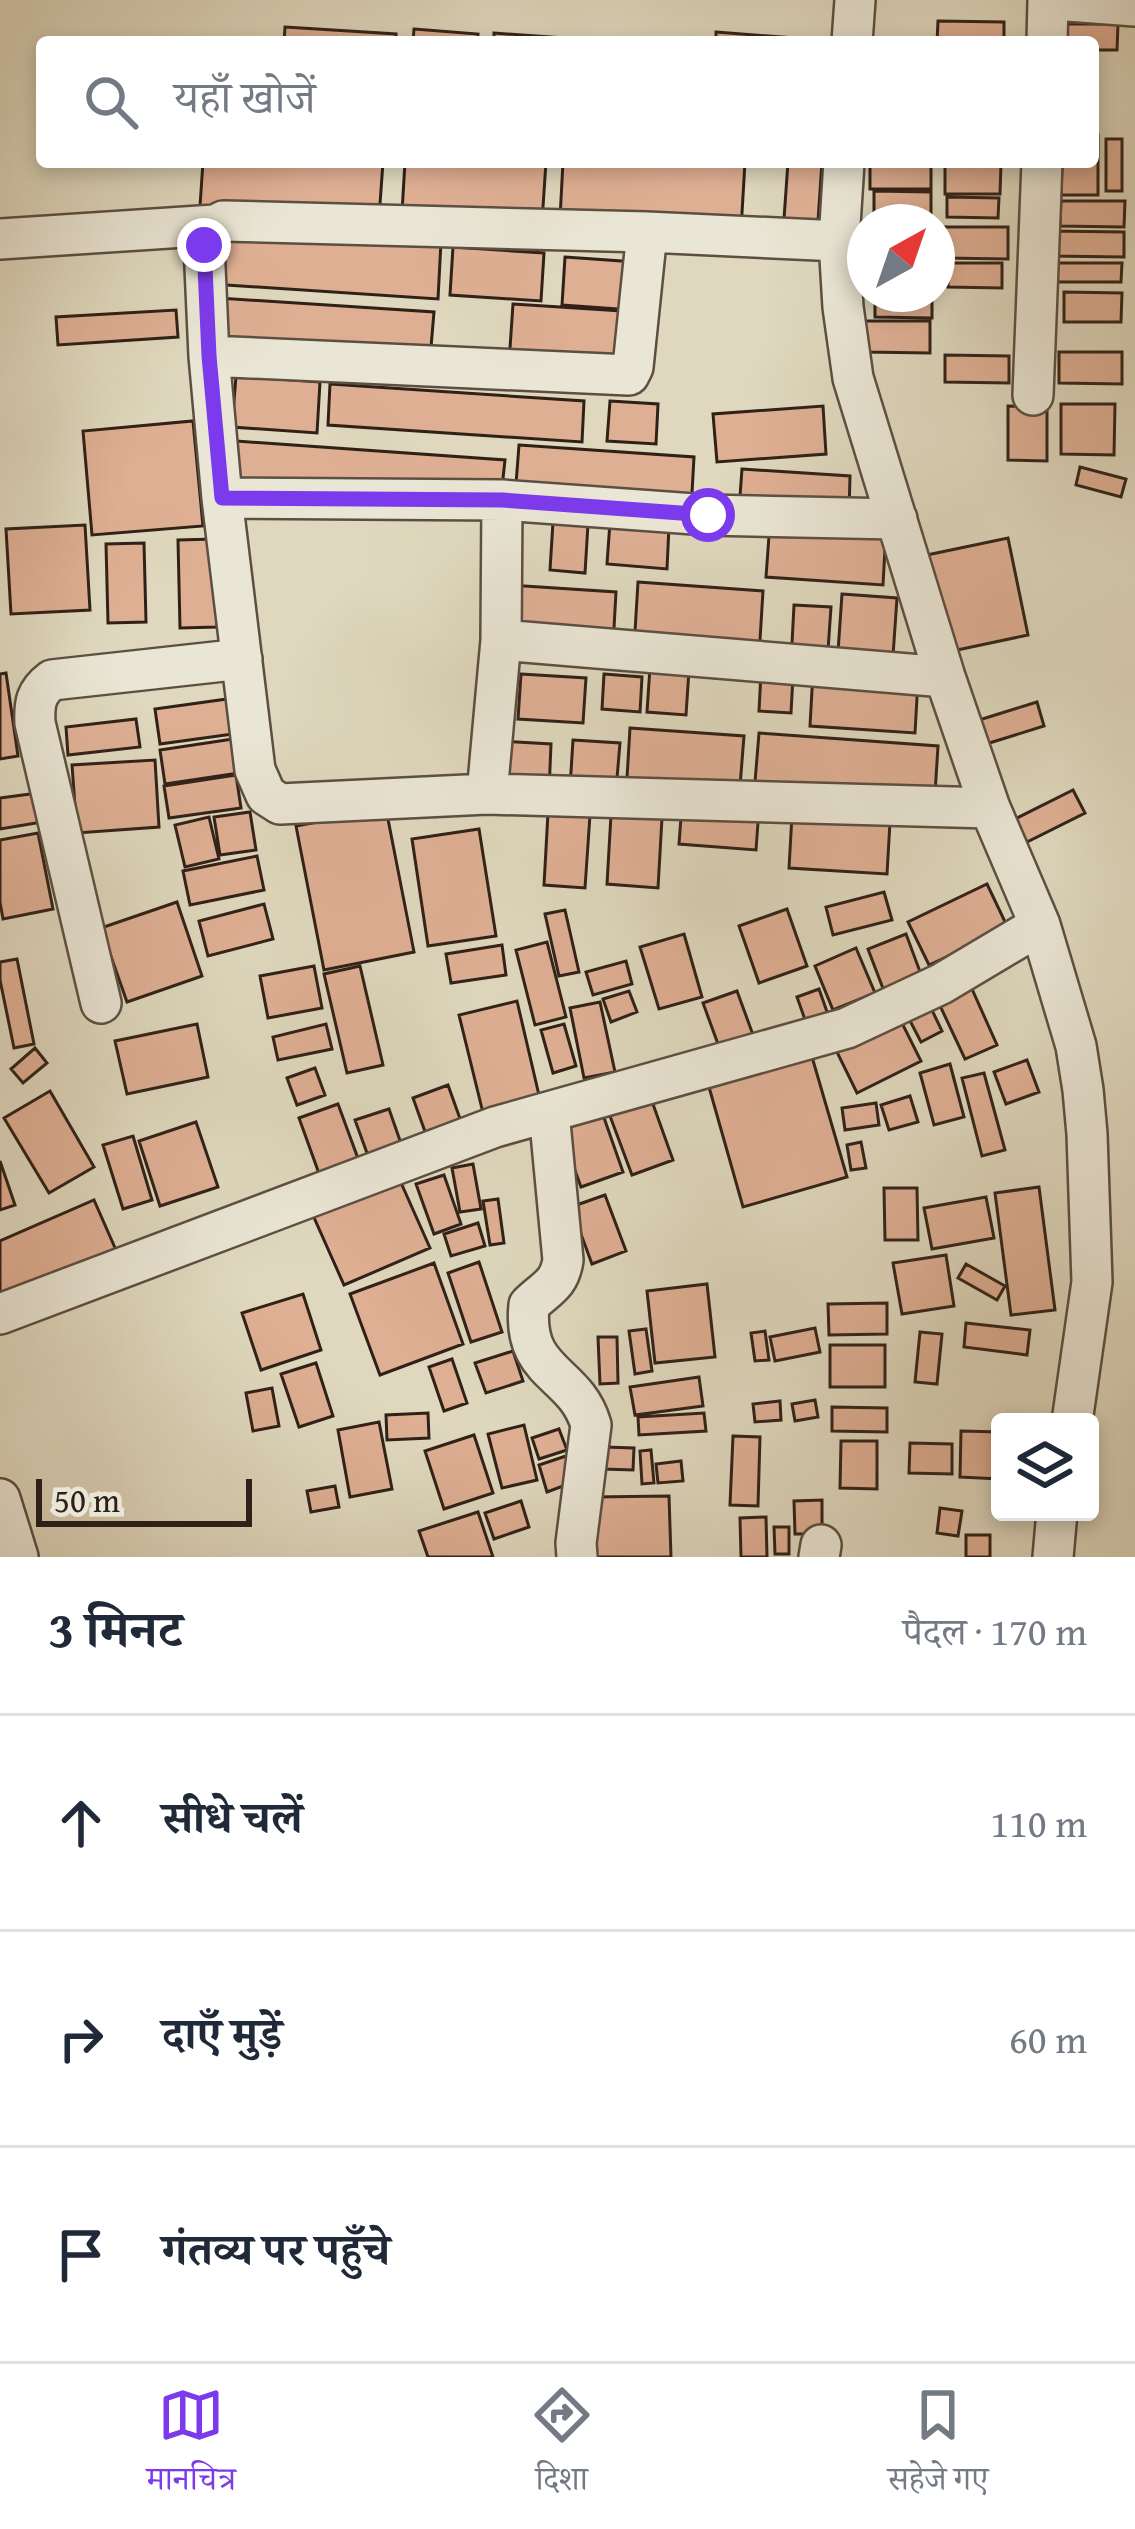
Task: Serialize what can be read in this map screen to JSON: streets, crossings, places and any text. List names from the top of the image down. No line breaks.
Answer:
{"scale_bar":"50 m","north":"top right","page":{"search":"यहाँ खोजें","scale":"50 m","heading":["3 मिनट","पैदल · 170 m"],"list":[["सीधे चलें","110 m"],["दाएँ मुड़ें","60 m"],"गंतव्य पर पहुँचे"],"nav":["मानचित्र","दिशा","सहेजे गए"]}}
